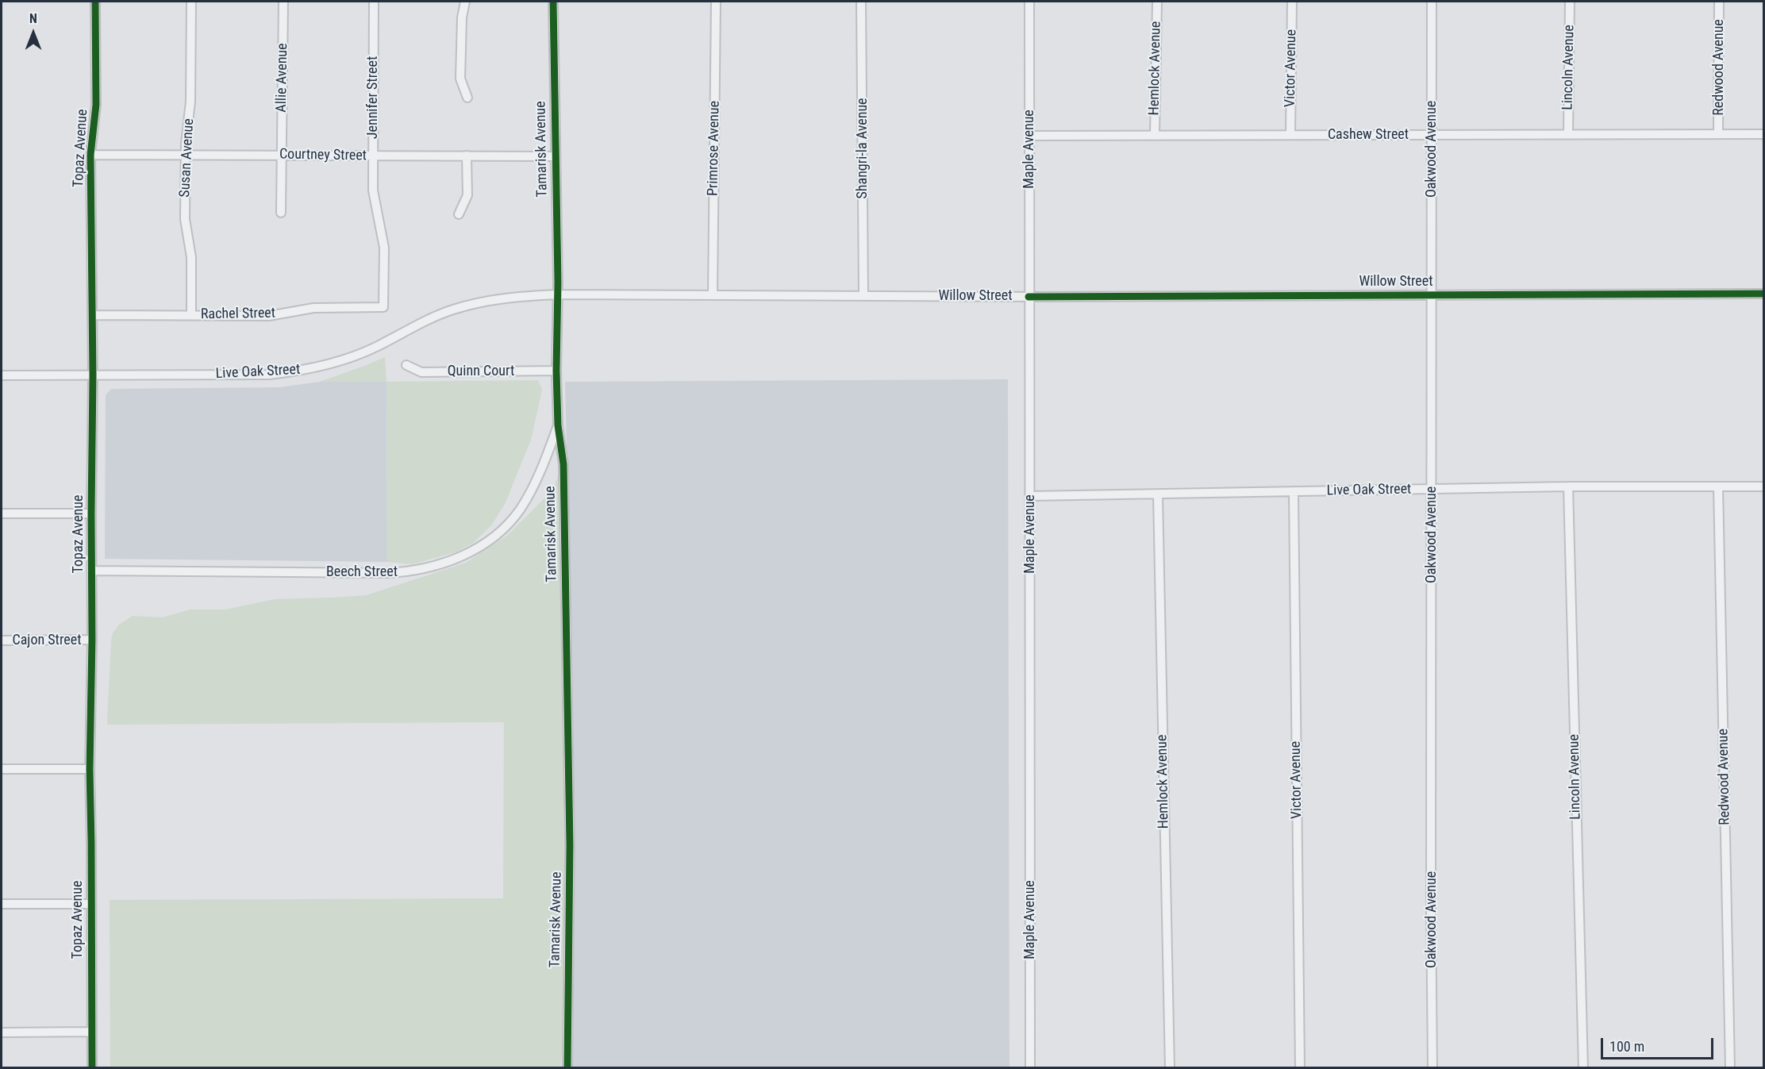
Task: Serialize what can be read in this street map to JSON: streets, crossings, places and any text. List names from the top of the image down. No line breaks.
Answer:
{"streets":{"street":["Lincoln Avenue","Redwood Avenue","Hemlock Avenue","Victor Avenue","Allie Avenue","Jennifer Street","Cashew Street","Topaz Avenue","Primrose Avenue","Shangri-la Avenue","Tamarisk Avenue","Maple Avenue","Oakwood Avenue","Courtney Street","Susan Avenue","Willow Street","Rachel Street","Quinn Court","Live Oak Street","Beech Street","Cajon Street"]},"crossings":[["Lincoln Avenue","Cashew Street"],["Lincoln Avenue","Live Oak Street"],["Redwood Avenue","Cashew Street"],["Redwood Avenue","Live Oak Street"],["Hemlock Avenue","Cashew Street"],["Hemlock Avenue","Live Oak Street"],["Victor Avenue","Cashew Street"],["Victor Avenue","Live Oak Street"],["Allie Avenue","Courtney Street"],["Jennifer Street","Courtney Street"],["Jennifer Street","Rachel Street"],["Cashew Street","Maple Avenue"],["Cashew Street","Oakwood Avenue"],["Topaz Avenue","Courtney Street"],["Topaz Avenue","Rachel Street"],["Topaz Avenue","Live Oak Street"],["Topaz Avenue","Beech Street"],["Topaz Avenue","Cajon Street"],["Primrose Avenue","Willow Street"],["Shangri-la Avenue","Willow Street"],["Tamarisk Avenue","Courtney Street"],["Tamarisk Avenue","Willow Street"],["Tamarisk Avenue","Quinn Court"],["Tamarisk Avenue","Live Oak Street"],["Tamarisk Avenue","Beech Street"],["Maple Avenue","Willow Street"],["Maple Avenue","Live Oak Street"],["Oakwood Avenue","Willow Street"],["Oakwood Avenue","Live Oak Street"],["Courtney Street","Susan Avenue"],["Susan Avenue","Rachel Street"],["Willow Street","Live Oak Street"]],"scale_bar":"100 m","north":"top"}
